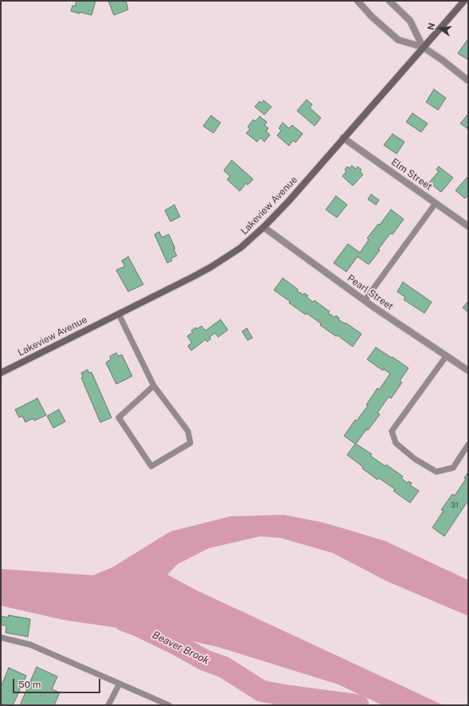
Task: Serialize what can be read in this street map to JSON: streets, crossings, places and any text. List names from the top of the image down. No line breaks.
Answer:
{"streets":{"main road":["Lakeview Avenue"],"street":["Elm Street","Pearl Street"]},"crossings":[["Elm Street","Lakeview Avenue"],["Lakeview Avenue","Pearl Street"]],"water":["Beaver Brook"],"house_numbers":["31"],"scale_bar":"50 m","north":"left"}
